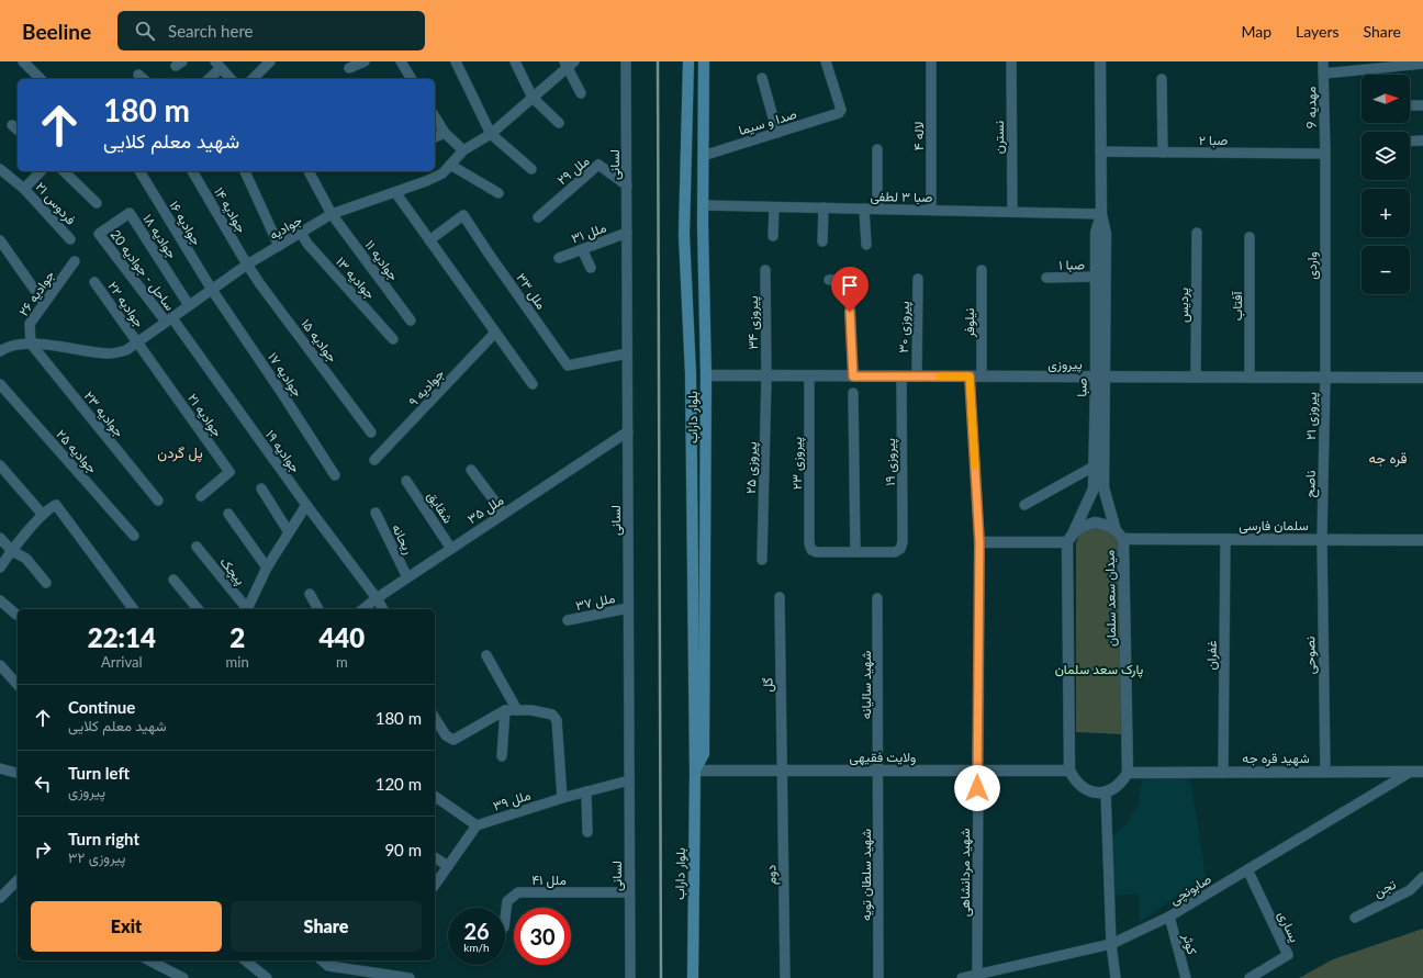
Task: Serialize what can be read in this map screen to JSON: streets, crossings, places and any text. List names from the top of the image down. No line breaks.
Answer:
{"streets":{"main road":["بلوار داراب"],"street":["مهدیه 9","صدا و سیما","لاله ۴","نسترن","صبا ۲","لسانی","ملل ۲۹","صبا ۳ لطفی","فردوس ۲۱","جوادیه ۱۴","جوادیه ۱۶","جوادیه","ملل ۳۱","جوادیه ۱۸","جوادیه ۱۱","صبا ۱","واردی","ساحل - جوادیه 20","جوادیه ۱۳","ملل ۳۳","جوادیه ۲۶","جوادیه ۲۲","پردیس","آفتاب","پیروزی ۳۴","نیلوفر","پیروزی ۳۰","جوادیه ۱۵","پیروزی","جوادیه ۱۷","جوادیه ۹","صبا","جوادیه ۲۳","جوادیه ۲۱","پیروزی ٢١","جوادیه ۲۵","جوادیه ۱۹","پیروزی ۱۹","پیروزی ۲۳","پیروزی ۲۵","ناصح","شقایق","ملل ۳۵","سلمان فارسی","ریحانه","پیچک","میدان سعد سلمان","ملل ۳۷","غفران","نصوحی","گل","شهید سالیانه","ولایت فقیهی","شهید قره جه","ملل ۳۹","شهید مردانشاهی","دوم","شهید سلطان تویه","ملل ۴۱","تجن","صابونچی","یساری","کوثر"]},"crossings":[["مهدیه 9","صبا ۲"],["مهدیه 9","واردی"],["صدا و سیما","بلوار داراب"],["لاله ۴","صبا ۳ لطفی"],["نسترن","صبا ۳ لطفی"],["صبا ۲","واردی"],["صبا ۲","صبا"],["لسانی","ملل ۲۹"],["لسانی","ملل ۳۱"],["لسانی","ملل ۳۳"],["لسانی","ملل ۳۵"],["لسانی","ملل ۳۷"],["لسانی","ملل ۳۹"],["لسانی","ملل ۴۱"],["صبا ۳ لطفی","صبا"],["صبا ۳ لطفی","بلوار داراب"],["جوادیه ۱۴","جوادیه"],["جوادیه ۱۴","جوادیه ۱۵"],["جوادیه ۱۶","جوادیه"],["جوادیه ۱۶","جوادیه ۱۷"],["جوادیه","جوادیه ۱۸"],["جوادیه","جوادیه ۱۱"],["جوادیه","ساحل - جوادیه 20"],["جوادیه","جوادیه ۱۳"],["جوادیه","جوادیه ۲۶"],["جوادیه","جوادیه ۲۲"],["جوادیه","جوادیه ۱۵"],["جوادیه","جوادیه ۱۷"],["جوادیه","جوادیه ۲۳"],["جوادیه","جوادیه ۲۱"],["جوادیه","جوادیه ۱۹"],["جوادیه ۱۸","ساحل - جوادیه 20"],["صبا ۱","صبا"],["واردی","پیروزی"],["واردی","پیروزی ٢١"],["ساحل - جوادیه 20","جوادیه ۱۹"],["جوادیه ۲۶","جوادیه ۲۳"],["جوادیه ۲۲","جوادیه ۲۱"],["پردیس","پیروزی"],["آفتاب","پیروزی"],["پیروزی ۳۴","پیروزی"],["پیروزی ۳۴","پیروزی ۲۵"],["نیلوفر","پیروزی"],["پیروزی ۳۰","پیروزی"],["پیروزی","صبا"],["پیروزی","پیروزی ٢١"],["پیروزی","بلوار داراب"],["پیروزی","پیروزی ۱۹"],["پیروزی","پیروزی ۲۳"],["پیروزی","پیروزی ۲۵"],["پیروزی","شهید مردانشاهی"],["صبا","میدان سعد سلمان"],["پیروزی ٢١","ناصح"],["بلوار داراب","ولایت فقیهی"],["جوادیه ۱۹","ملل ۳۵"],["پیروزی ۱۹","پیروزی ۲۳"],["ناصح","سلمان فارسی"],["ناصح","نصوحی"],["شقایق","ملل ۳۵"],["ملل ۳۵","ریحانه"],["سلمان فارسی","میدان سعد سلمان"],["سلمان فارسی","غفران"],["سلمان فارسی","نصوحی"],["میدان سعد سلمان","شهید قره جه"],["غفران","شهید قره جه"],["نصوحی","شهید قره جه"],["گل","ولایت فقیهی"],["گل","دوم"],["شهید سالیانه","ولایت فقیهی"],["شهید سالیانه","شهید سلطان تویه"],["ولایت فقیهی","شهید مردانشاهی"],["ولایت فقیهی","دوم"],["ولایت فقیهی","شهید سلطان تویه"],["شهید قره جه","صابونچی"],["شهید مردانشاهی","صابونچی"],["صابونچی","یساری"],["صابونچی","کوثر"]],"districts":["پل گردن","قره جه"],"parks":["پارک سعد سلمان"],"north":"right","page":{"header":"Beeline","search":"Search here","nav":["Map","Layers","Share"],"map_buttons":["+","−"],"turn":["180 m","شهید معلم کلایی"],"eta":["22:14","Arrival","2","min","440","m"],"list":[{"name":"Continue","note":"شهید معلم کلایی","value":"180 m"},{"name":"Turn left","note":"پیروزی","value":"120 m"},{"name":"Turn right","note":"پیروزی ۳۲","value":"90 m"}],"buttons":["Exit","Share"],"speed":"26 km/h","limit":"30"}}
